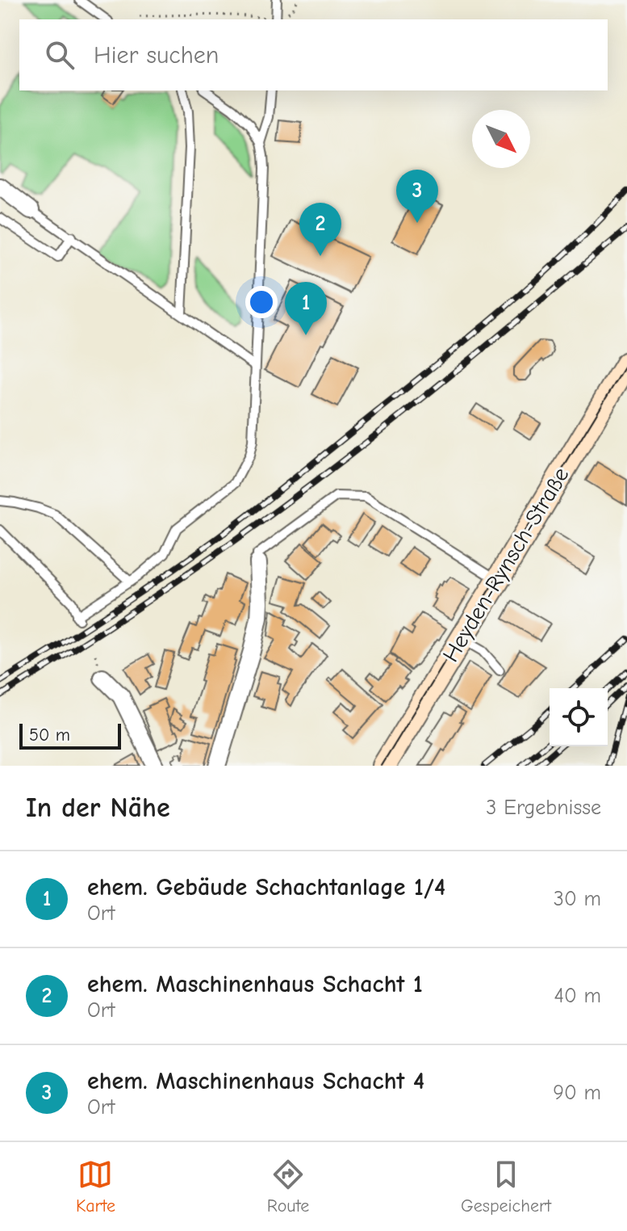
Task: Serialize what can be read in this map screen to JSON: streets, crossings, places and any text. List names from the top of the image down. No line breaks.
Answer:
{"streets":{"main road":["Heyden-Rynsch-Straße"]},"scale_bar":"50 m","north":"bottom right","page":{"search":"Hier suchen","pins":["3","2","1"],"scale":"50 m","heading":["In der Nähe","3 Ergebnisse"],"list":[{"mark":"1","name":"ehem. Gebäude Schachtanlage 1/4","note":"Ort","value":"30 m"},{"mark":"2","name":"ehem. Maschinenhaus Schacht 1","note":"Ort","value":"40 m"},{"mark":"3","name":"ehem. Maschinenhaus Schacht 4","note":"Ort","value":"90 m"}],"nav":["Karte","Route","Gespeichert"]}}
